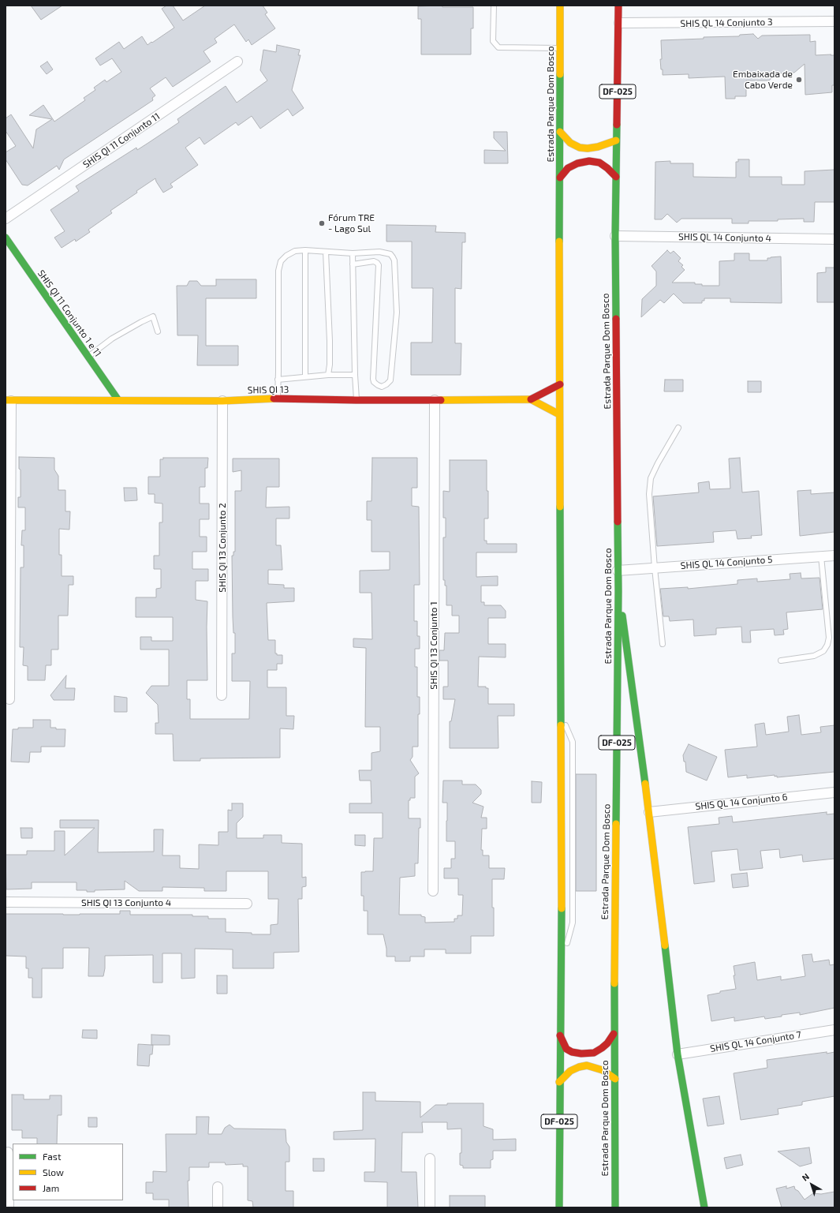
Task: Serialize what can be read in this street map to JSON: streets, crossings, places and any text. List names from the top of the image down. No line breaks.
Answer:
{"streets":{"main road":["DF-025","Estrada Parque Dom Bosco","SHIS QI 11 Conjunto 1 e 11","SHIS QI 13"],"street":["SHIS QL 14 Conjunto 3","SHIS QI 11 Conjunto 11","SHIS QL 14 Conjunto 4","SHIS QI 13 Conjunto 2","SHIS QL 14 Conjunto 5","SHIS QI 13 Conjunto 1","SHIS QL 14 Conjunto 6","SHIS QI 13 Conjunto 4","SHIS QL 14 Conjunto 7"]},"crossings":[["SHIS QL 14 Conjunto 3","Estrada Parque Dom Bosco"],["Estrada Parque Dom Bosco","SHIS QL 14 Conjunto 4"],["Estrada Parque Dom Bosco","SHIS QI 13"],["Estrada Parque Dom Bosco","SHIS QL 14 Conjunto 5"],["SHIS QI 11 Conjunto 1 e 11","SHIS QI 13"],["SHIS QI 13","SHIS QI 13 Conjunto 2"],["SHIS QI 13","SHIS QI 13 Conjunto 1"]],"places":["Embaixada de Cabo Verde","Fórum TRE - Lago Sul"],"legend":["Fast","Slow","Jam"],"north":"top left"}
